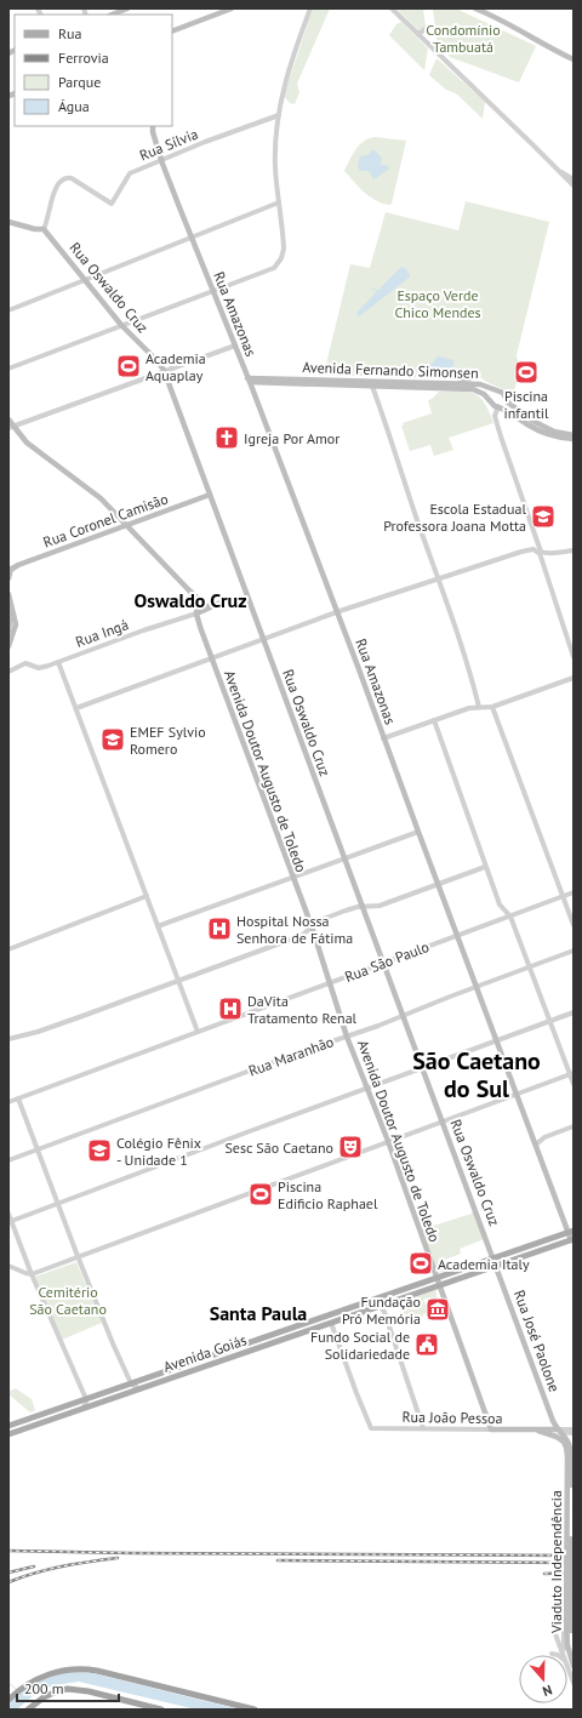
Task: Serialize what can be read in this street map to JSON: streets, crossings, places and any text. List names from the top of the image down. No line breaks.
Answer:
{"streets":{"main road":["Rua Oswaldo Cruz","Rua Amazonas","Avenida Fernando Simonsen","Rua Coronel Camisão","Rua Ingá","Avenida Doutor Augusto de Toledo","Rua José Paolone","Avenida Goiás","Rua João Pessoa","Viaduto Independência"],"street":["Rua Sílvia","Rua São Paulo","Rua Maranhão"]},"crossings":[["Rua Sílvia","Rua Oswaldo Cruz"],["Rua Sílvia","Rua Amazonas"],["Rua Oswaldo Cruz","Rua Coronel Camisão"],["Rua Oswaldo Cruz","Rua Ingá"],["Rua Oswaldo Cruz","Rua São Paulo"],["Rua Oswaldo Cruz","Rua Maranhão"],["Rua Oswaldo Cruz","Rua José Paolone"],["Rua Oswaldo Cruz","Avenida Goiás"],["Rua Amazonas","Avenida Fernando Simonsen"],["Rua Amazonas","Rua São Paulo"],["Rua Amazonas","Rua Maranhão"],["Rua Amazonas","Avenida Goiás"],["Rua Ingá","Avenida Doutor Augusto de Toledo"],["Avenida Doutor Augusto de Toledo","Rua São Paulo"],["Avenida Doutor Augusto de Toledo","Rua Maranhão"],["Avenida Doutor Augusto de Toledo","Avenida Goiás"],["Avenida Doutor Augusto de Toledo","Rua João Pessoa"],["Rua José Paolone","Avenida Goiás"],["Rua José Paolone","Viaduto Independência"],["Avenida Goiás","Rua João Pessoa"]],"districts":["Oswaldo Cruz","São Caetano do Sul","Santa Paula"],"parks":["Condomínio Tambuatá","Espaço Verde Chico Mendes","Cemitério São Caetano"],"places":{"sports":["Academia Aquaplay","Piscina infantil","Piscina Edificio Raphael","Academia Italy"],"church":["Igreja Por Amor"],"school or university":["Escola Estadual Professora Joana Motta","EMEF Sylvio Romero","Colégio Fênix - Unidade 1"],"hospital":["Hospital Nossa Senhora de Fátima","DaVita Tratamento Renal"],"theatre":["Sesc São Caetano"],"museum":["Fundação Pró Memória"],"public building":["Fundo Social de Solidariedade"]},"legend":["Rua","Ferrovia","Parque","Água"],"scale_bar":"200 m","north":"bottom"}
